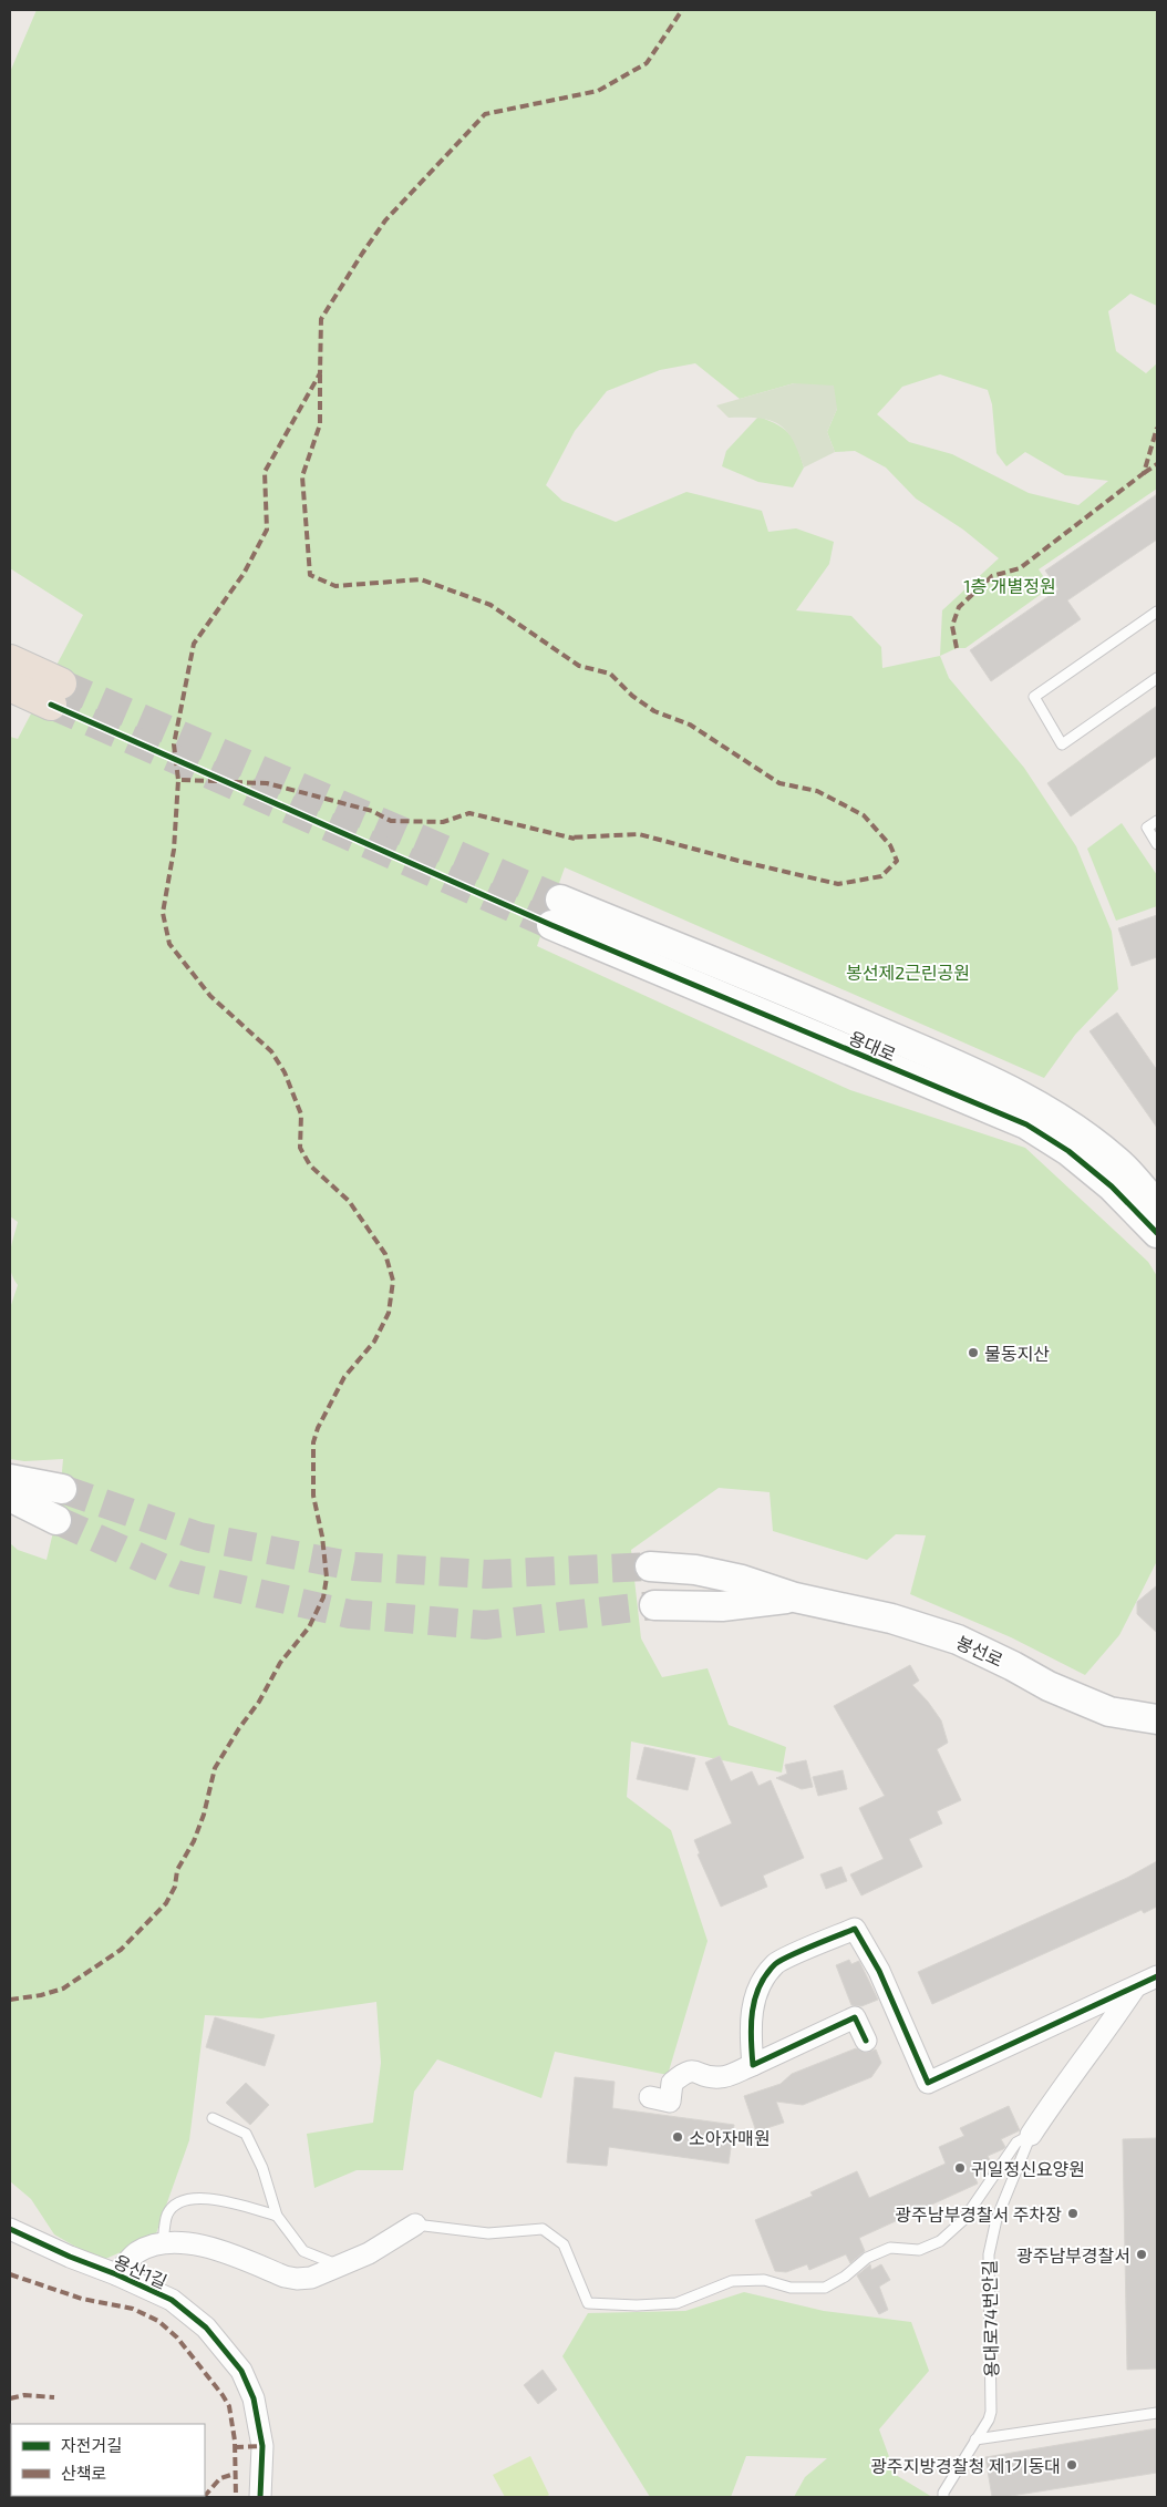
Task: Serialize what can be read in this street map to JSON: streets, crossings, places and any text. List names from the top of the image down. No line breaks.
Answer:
{"streets":{"street":["용대로","봉선로","용산1길","용대로74번안길"]},"crossings":[["용산1길","용대로74번안길"]],"parks":["1층 개별정원","봉선제2근린공원"],"places":["물동지산","소아자매원","귀일정신요양원","광주남부경찰서 주차장","광주남부경찰서","광주지방경찰청 제1기동대"],"legend":["자전거길","산책로"]}
